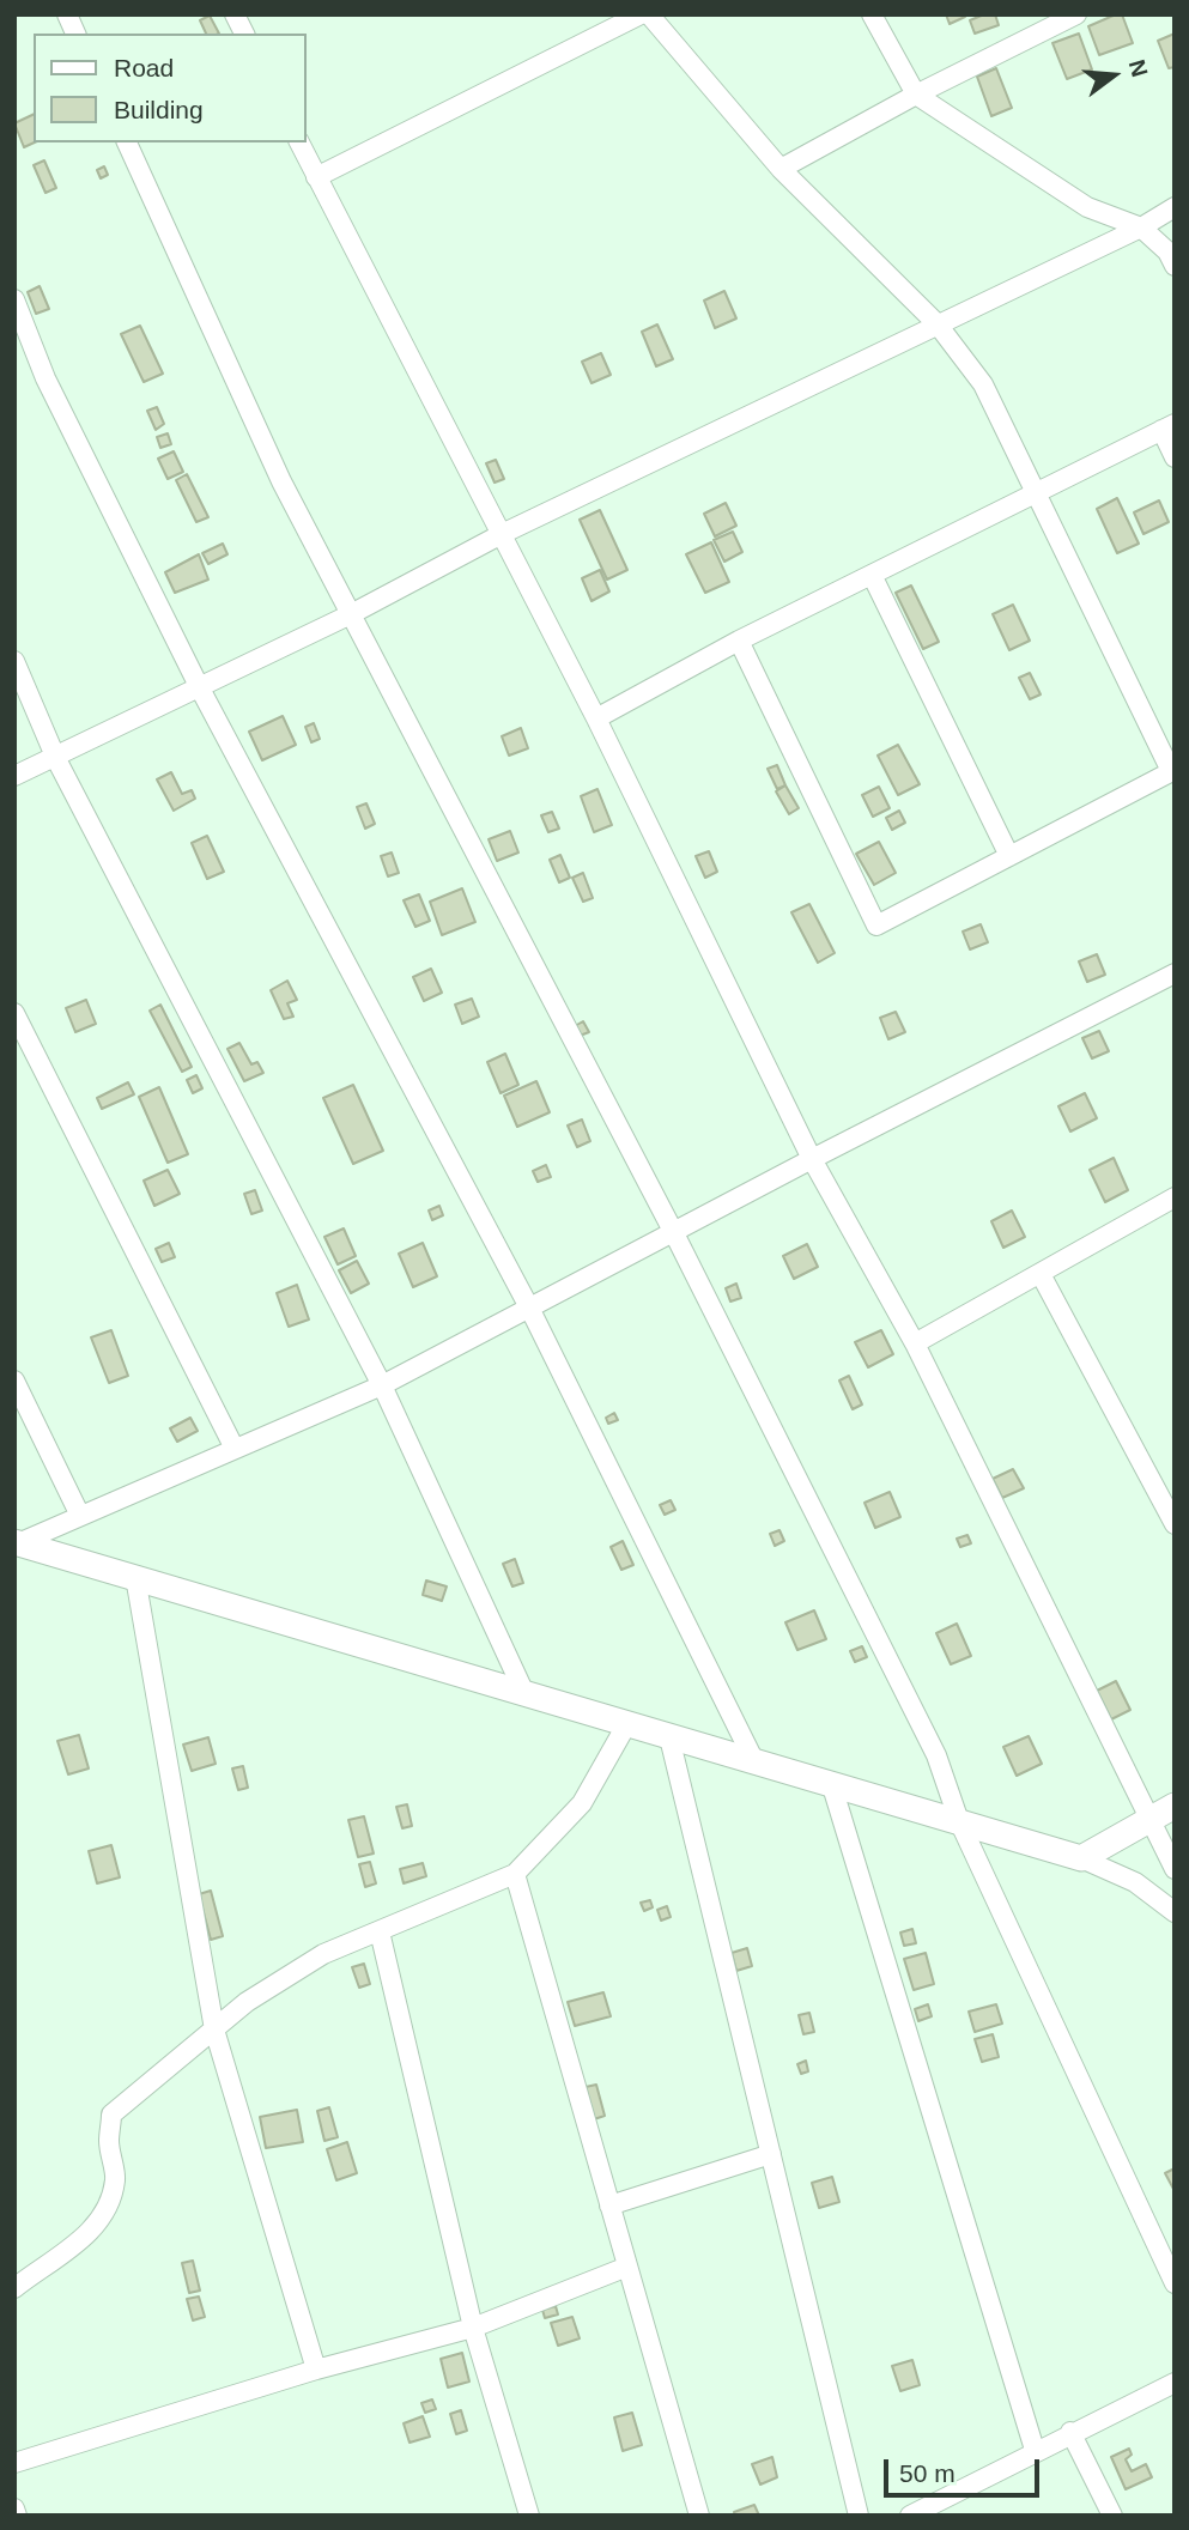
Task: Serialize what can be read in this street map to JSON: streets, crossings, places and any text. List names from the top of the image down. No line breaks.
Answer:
{"legend":["Road","Building"],"scale_bar":"50 m","north":"right"}
